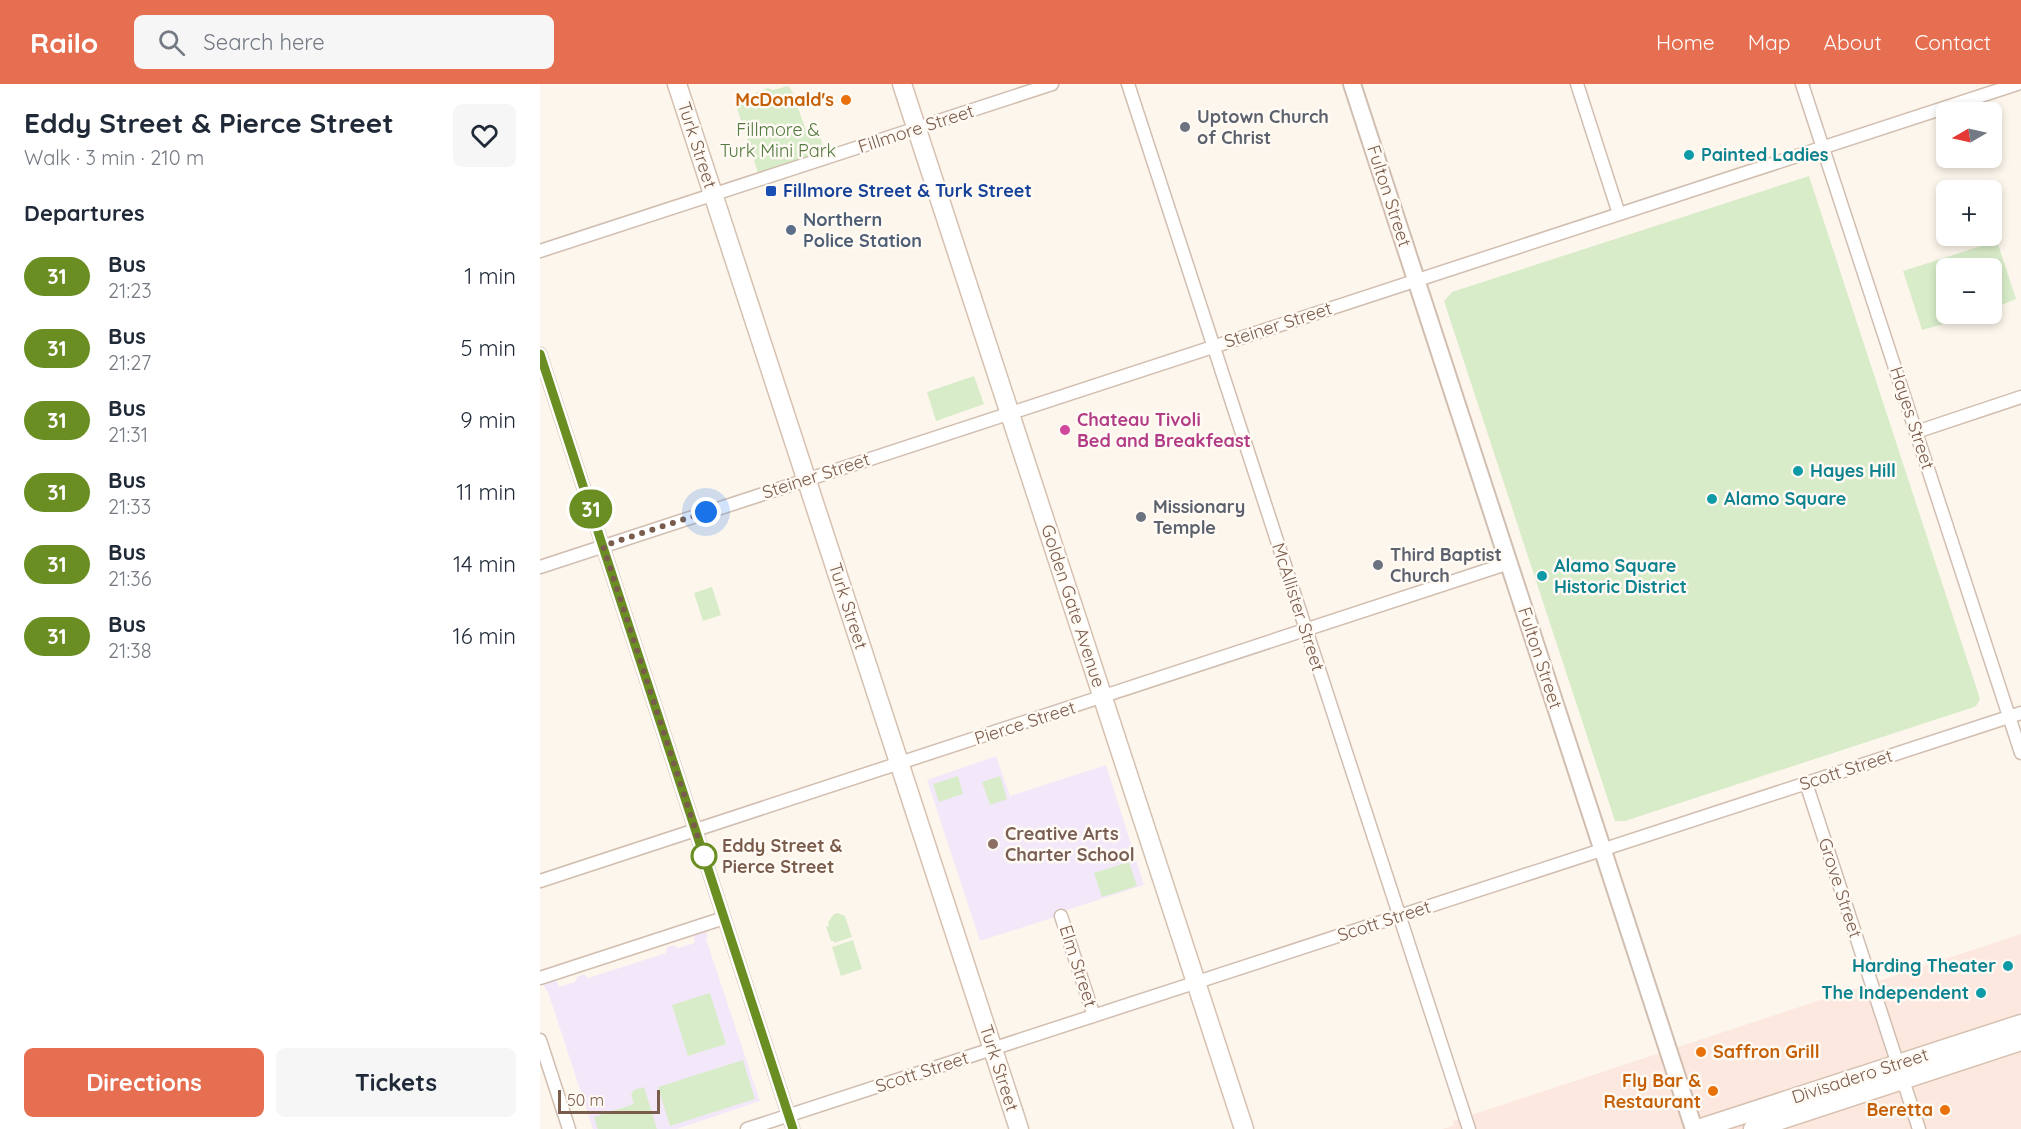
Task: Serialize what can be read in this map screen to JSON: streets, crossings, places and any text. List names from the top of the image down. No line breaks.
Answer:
{"streets":{"main road":["Turk Street","Golden Gate Avenue","Divisadero Street"],"street":["Fillmore Street","Fulton Street","Steiner Street","Hayes Street","McAllister Street","Pierce Street","Scott Street","Grove Street","Elm Street"]},"crossings":[["Fillmore Street","Turk Street"],["Fillmore Street","Golden Gate Avenue"],["Turk Street","Steiner Street"],["Turk Street","Pierce Street"],["Turk Street","Scott Street"],["Fulton Street","Steiner Street"],["Fulton Street","Pierce Street"],["Fulton Street","Scott Street"],["Fulton Street","Divisadero Street"],["Steiner Street","Hayes Street"],["Steiner Street","Golden Gate Avenue"],["Steiner Street","McAllister Street"],["Hayes Street","Scott Street"],["Golden Gate Avenue","Pierce Street"],["Golden Gate Avenue","Scott Street"],["McAllister Street","Pierce Street"],["McAllister Street","Scott Street"],["Scott Street","Grove Street"],["Scott Street","Elm Street"],["Grove Street","Divisadero Street"]],"parks":["Fillmore & Turk Mini Park"],"places":{"other":["McDonald's","Uptown Church of Christ","Painted Ladies","Northern Police Station","Chateau Tivoli Bed and Breakfeast","Hayes Hill","Alamo Square","Missionary Temple","Third Baptist Church","Alamo Square Historic District","Creative Arts Charter School","Eddy Street & Pierce Street","Harding Theater","The Independent","Saffron Grill","Fly Bar & Restaurant","Beretta"],"transit":["Fillmore Street & Turk Street"]},"lines":["bus line 31"],"scale_bar":"50 m","north":"left","page":{"header":"Railo","search":"Search here","nav":["Home","Map","About","Contact"],"heading":[["Eddy Street & Pierce Street","Walk · 3 min · 210 m"],"Departures"],"on_map":"31","map_buttons":["+","−"],"list":[{"mark":"31","name":"Bus","note":"21:23","value":"1 min"},{"mark":"31","name":"Bus","note":"21:27","value":"5 min"},{"mark":"31","name":"Bus","note":"21:31","value":"9 min"},{"mark":"31","name":"Bus","note":"21:33","value":"11 min"},{"mark":"31","name":"Bus","note":"21:36","value":"14 min"},{"mark":"31","name":"Bus","note":"21:38","value":"16 min"}],"buttons":["Directions","Tickets"],"scale":"50 m"}}
